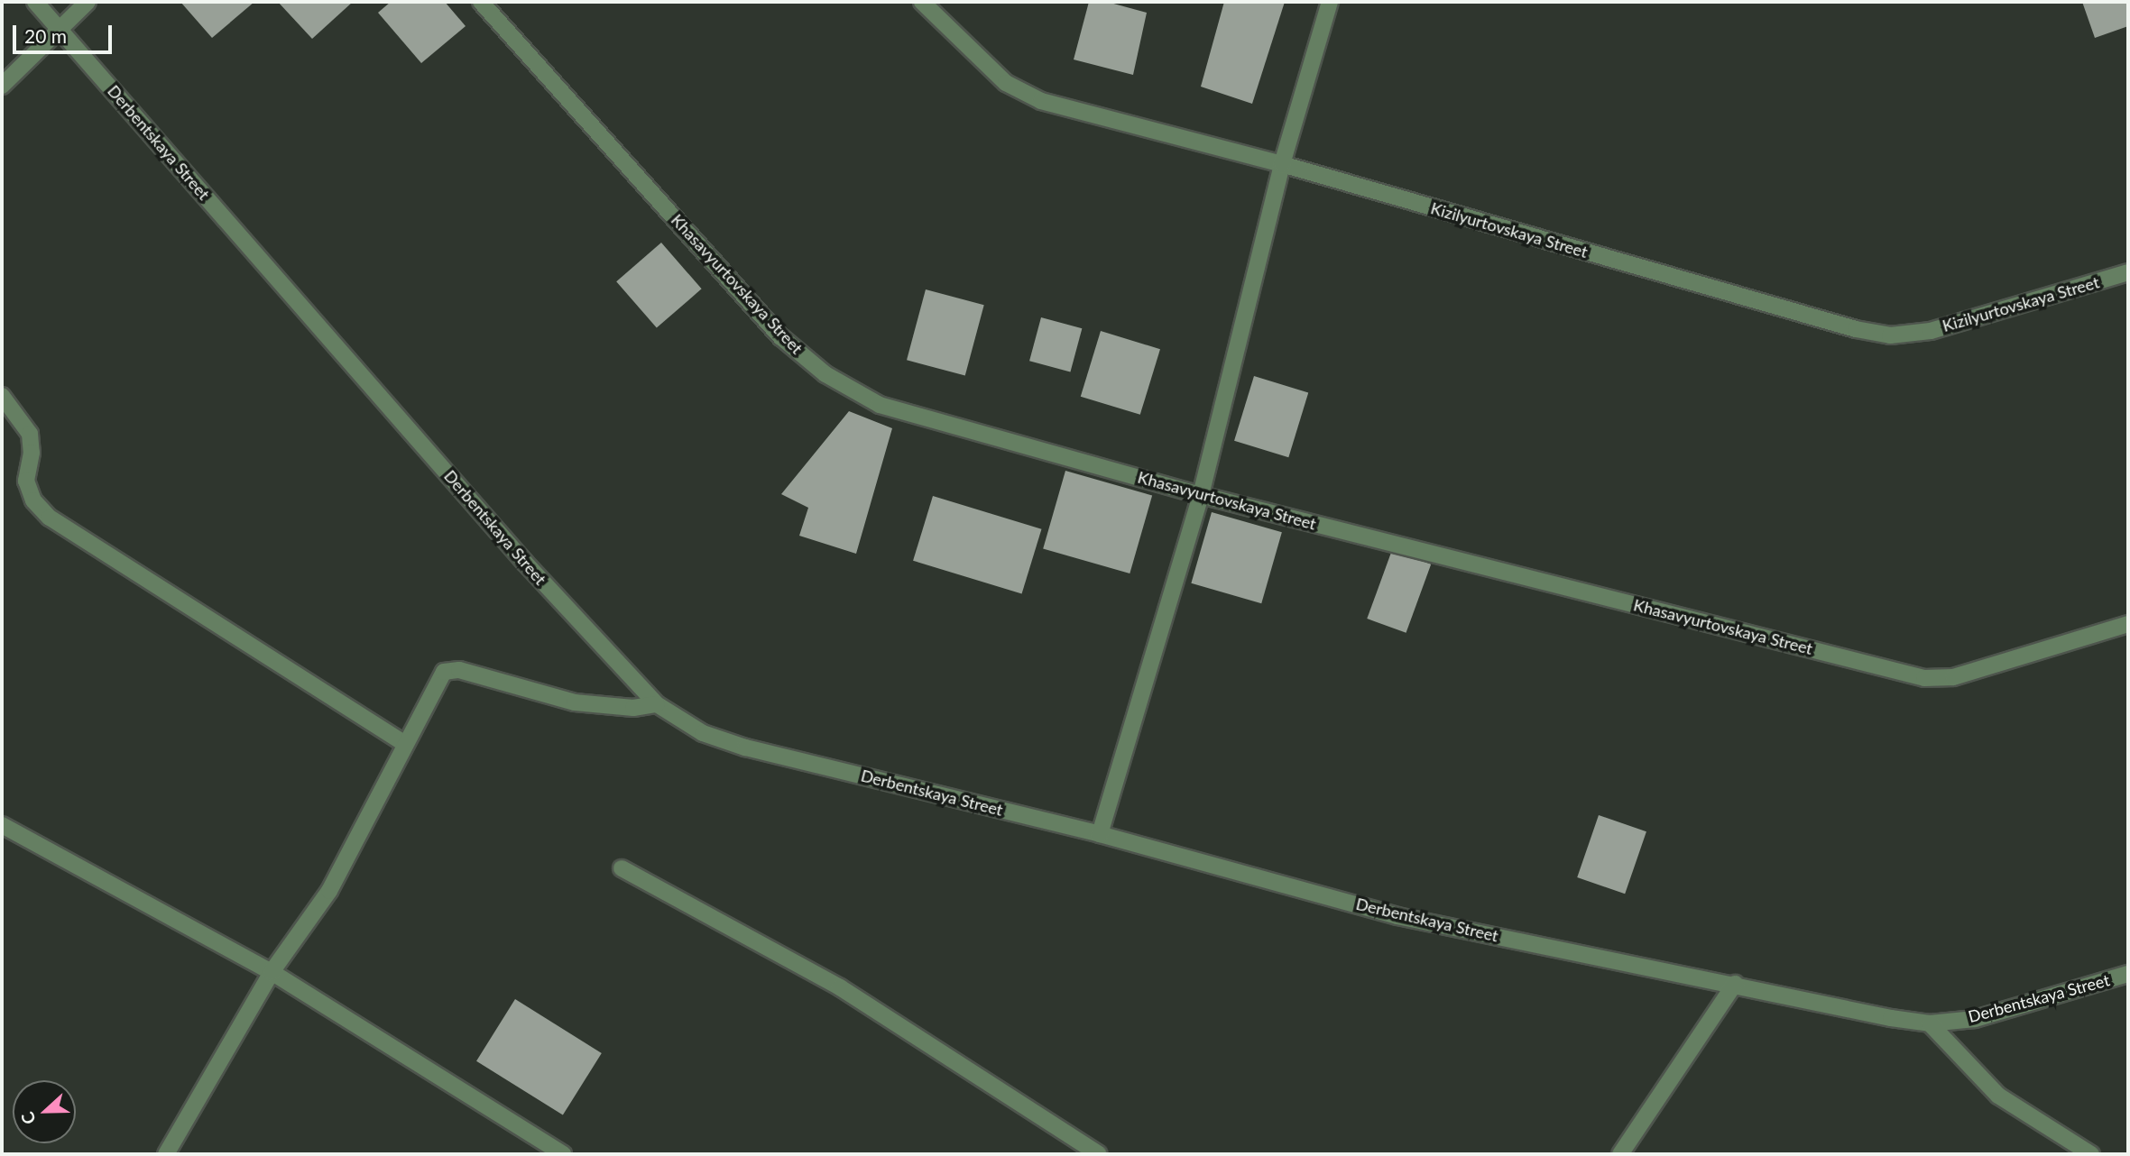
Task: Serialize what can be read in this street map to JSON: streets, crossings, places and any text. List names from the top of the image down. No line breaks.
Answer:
{"streets":{"street":["Derbentskaya Street","Kizilyurtovskaya Street","Khasavyurtovskaya Street"]},"scale_bar":"20 m","north":"left"}
